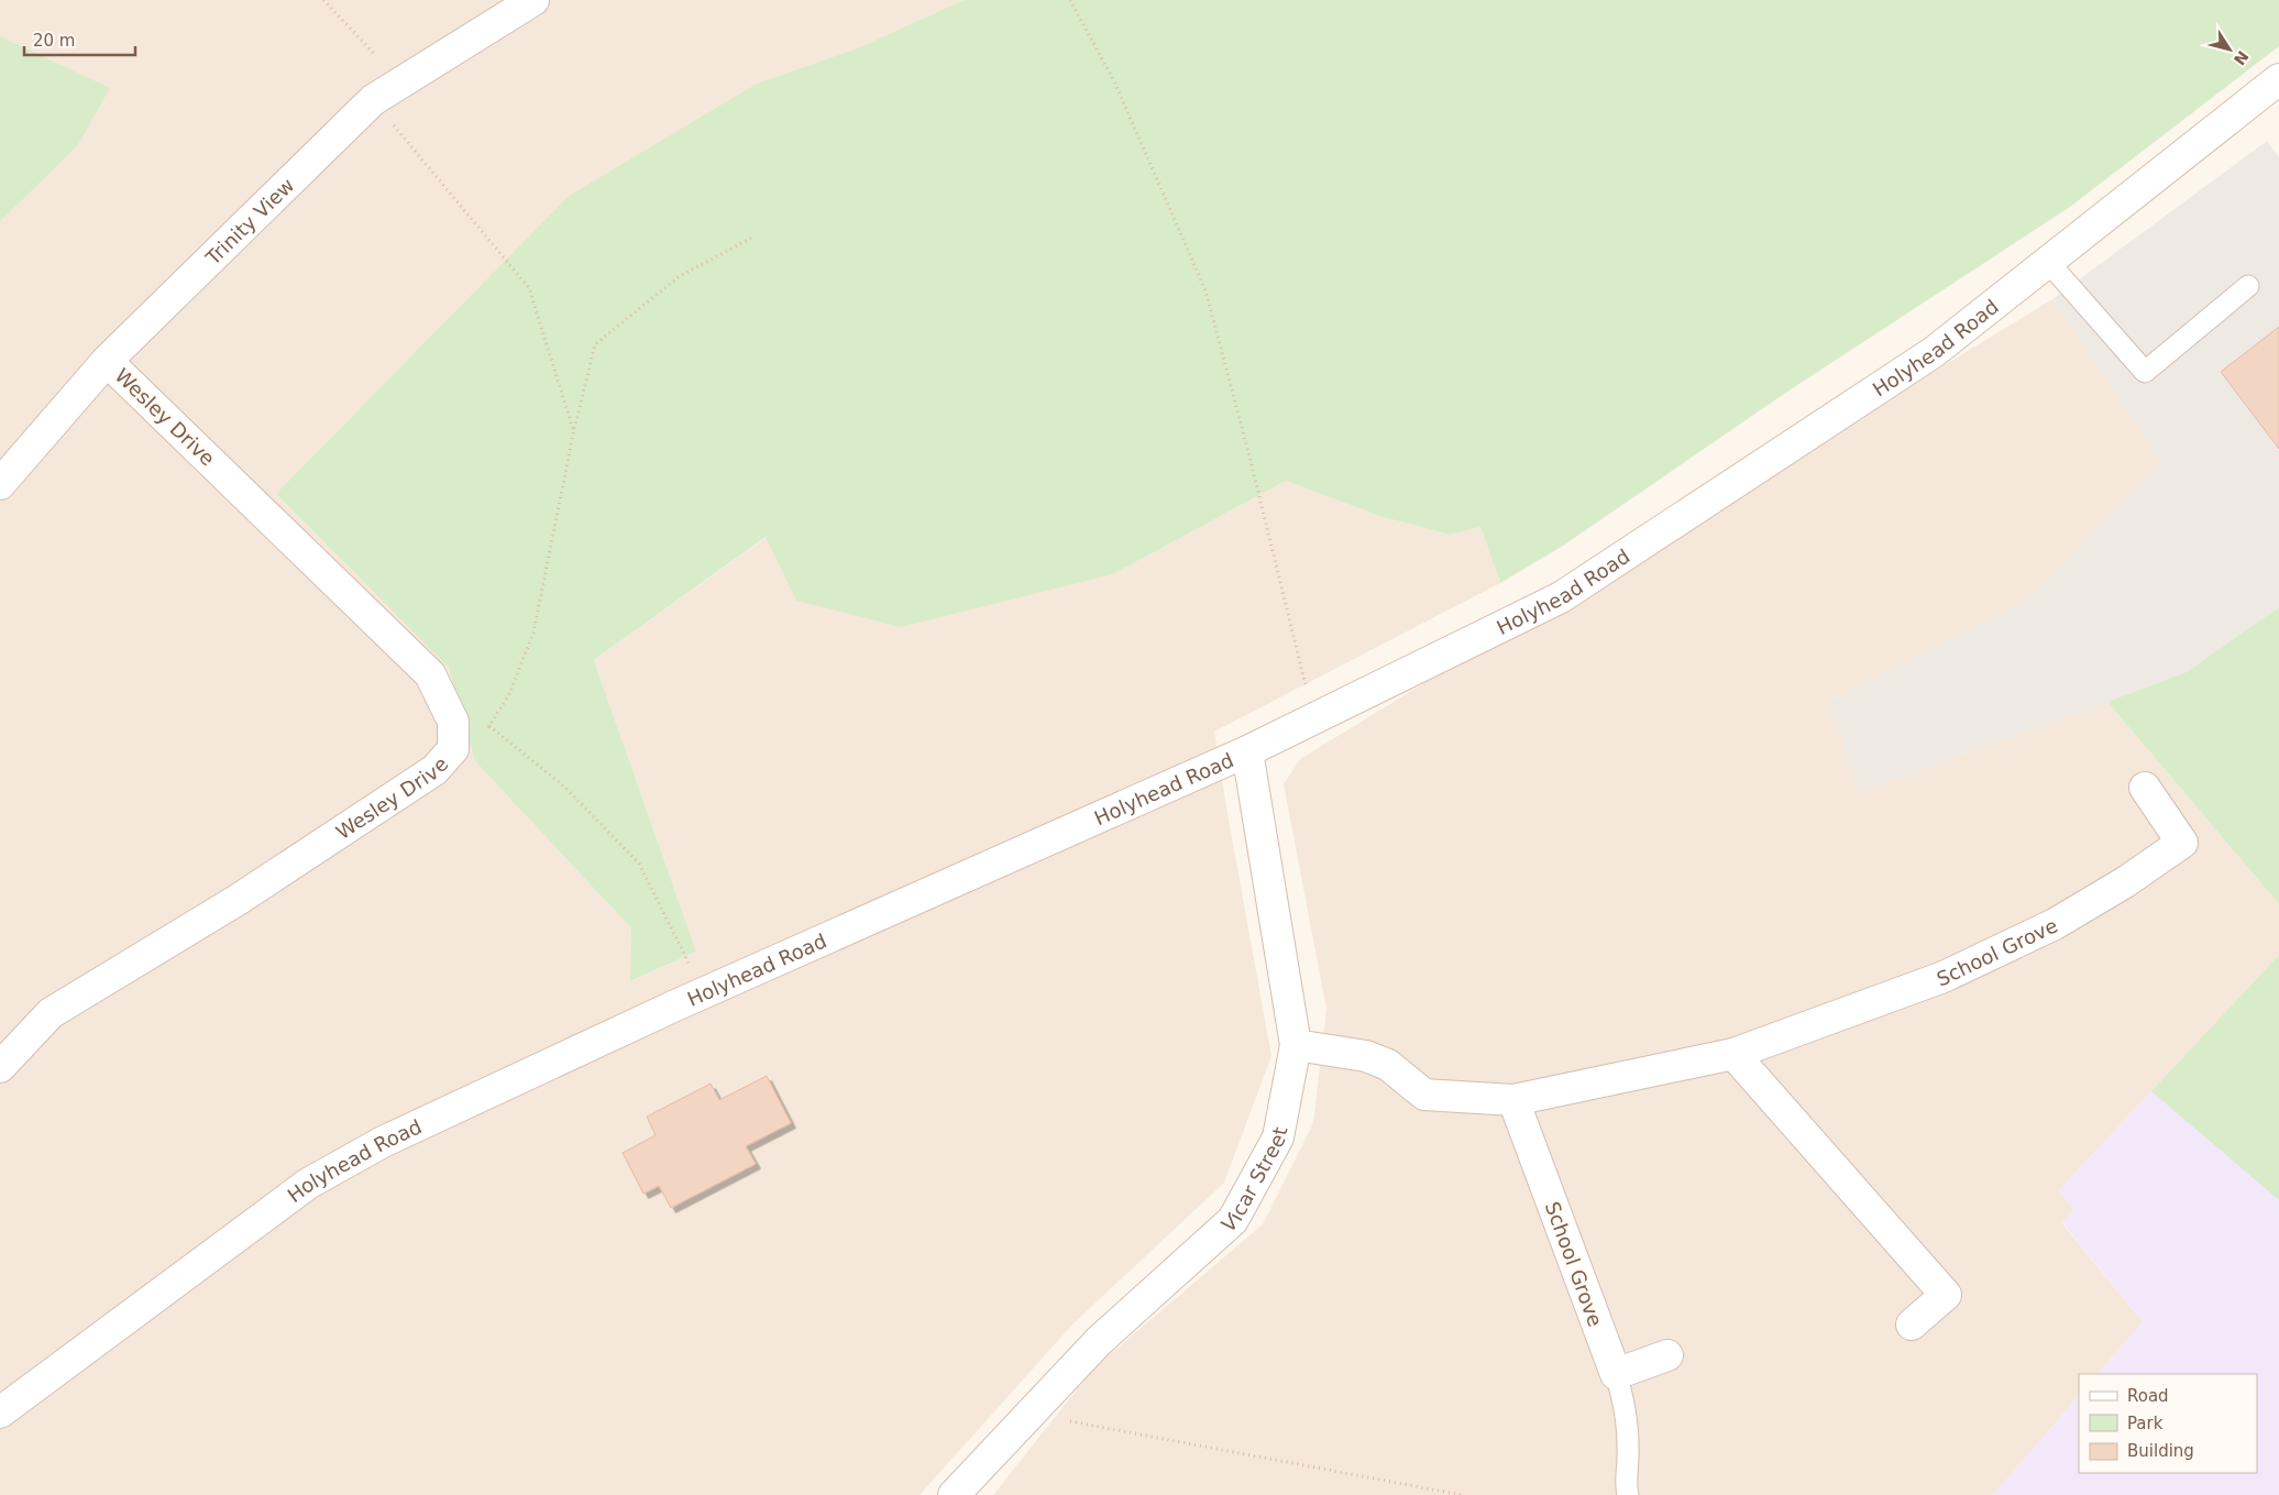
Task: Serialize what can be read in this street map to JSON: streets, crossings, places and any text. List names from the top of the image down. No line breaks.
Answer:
{"streets":{"street":["Trinity View","Holyhead Road","Wesley Drive","School Grove","Vicar Street"]},"crossings":[["Trinity View","Wesley Drive"],["Holyhead Road","Vicar Street"],["School Grove","Vicar Street"]],"legend":["Road","Park","Building"],"scale_bar":"20 m","north":"bottom right"}
